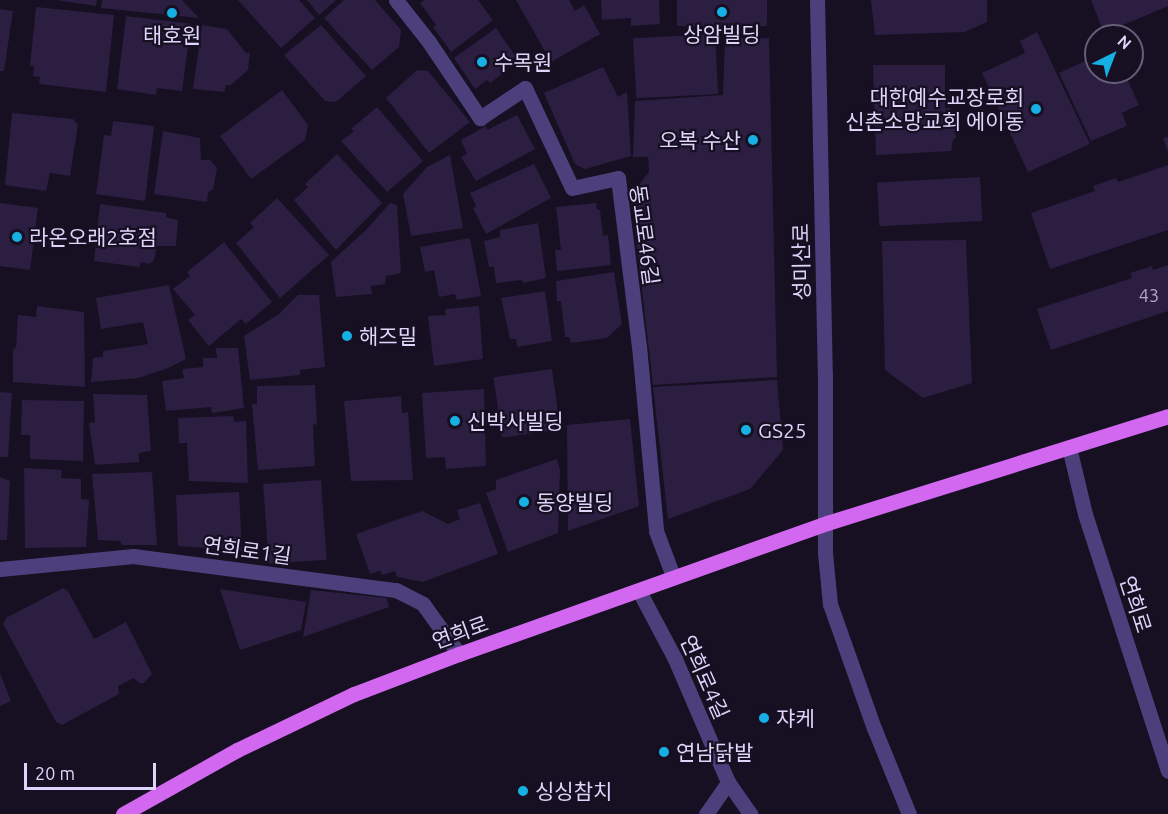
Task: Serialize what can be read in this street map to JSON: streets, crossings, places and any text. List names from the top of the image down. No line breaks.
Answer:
{"streets":{"main road":["연희로"],"street":["동교로46길","성미산로","연희로1길","연희로4길"]},"crossings":[["동교로46길","연희로"],["성미산로","연희로"],["연희로1길","연희로"],["연희로","연희로4길"]],"places":["상암빌딩","태호원","수목원","대한예수교장로회 신촌소망교회 에이동","오복 수산","라온오래2호점","해즈밀","신박사빌딩","GS25","동양빌딩","쟈케","연남닭발","싱싱참치"],"house_numbers":["43"],"scale_bar":"20 m","north":"top right"}
